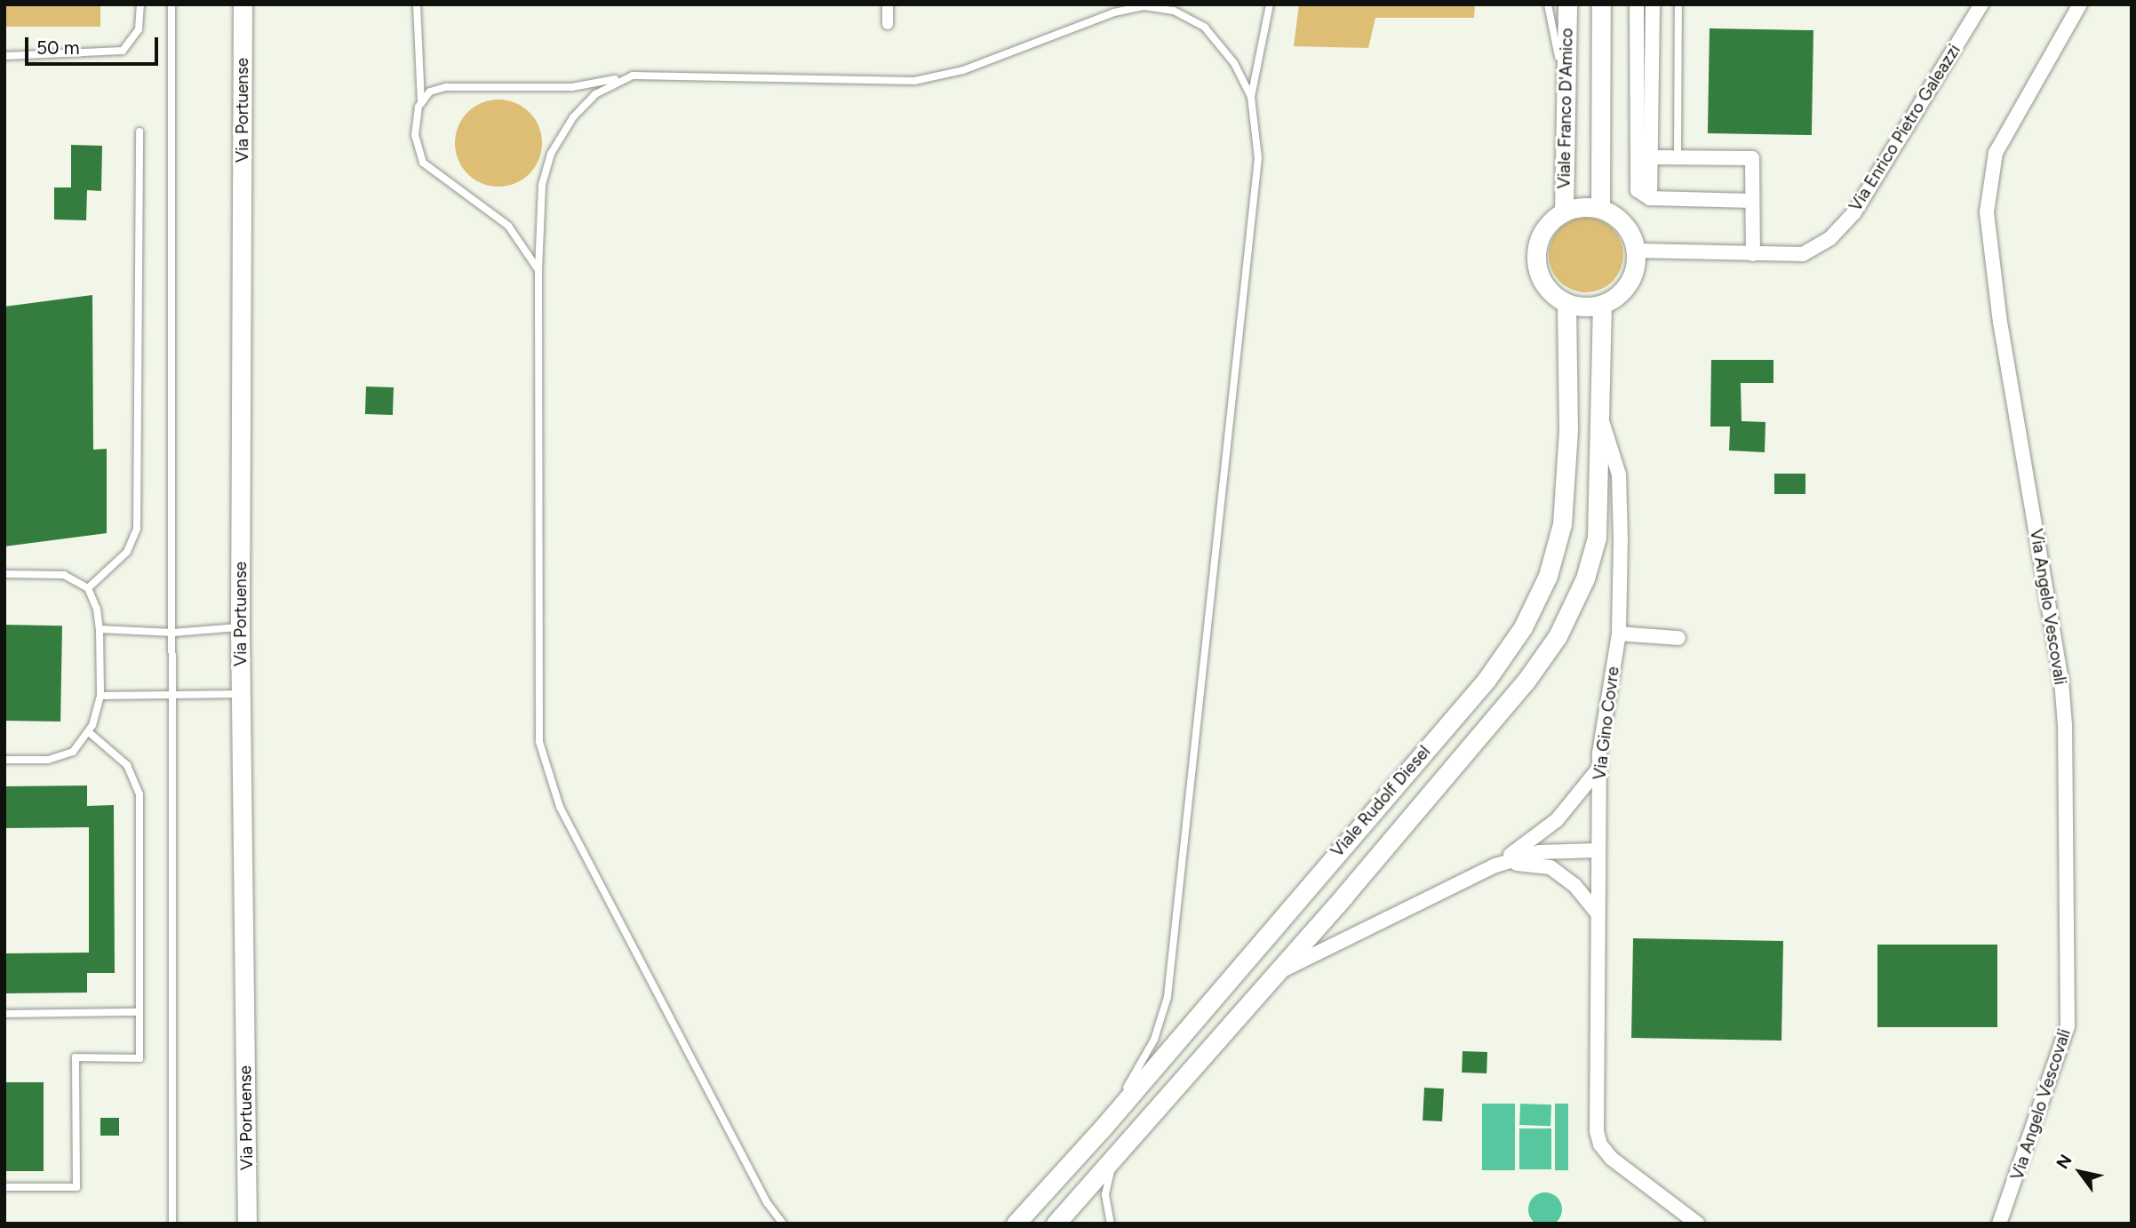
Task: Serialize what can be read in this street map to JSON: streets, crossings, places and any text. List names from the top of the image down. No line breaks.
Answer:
{"streets":{"street":["Viale Franco D'Amico","Via Portuense","Via Enrico Pietro Galeazzi","Via Angelo Vescovali","Via Gino Covre","Viale Rudolf Diesel"]},"crossings":[["Viale Franco D'Amico","Via Enrico Pietro Galeazzi"],["Viale Franco D'Amico","Viale Rudolf Diesel"],["Via Enrico Pietro Galeazzi","Viale Rudolf Diesel"],["Via Gino Covre","Viale Rudolf Diesel"]],"scale_bar":"50 m","north":"top left"}
